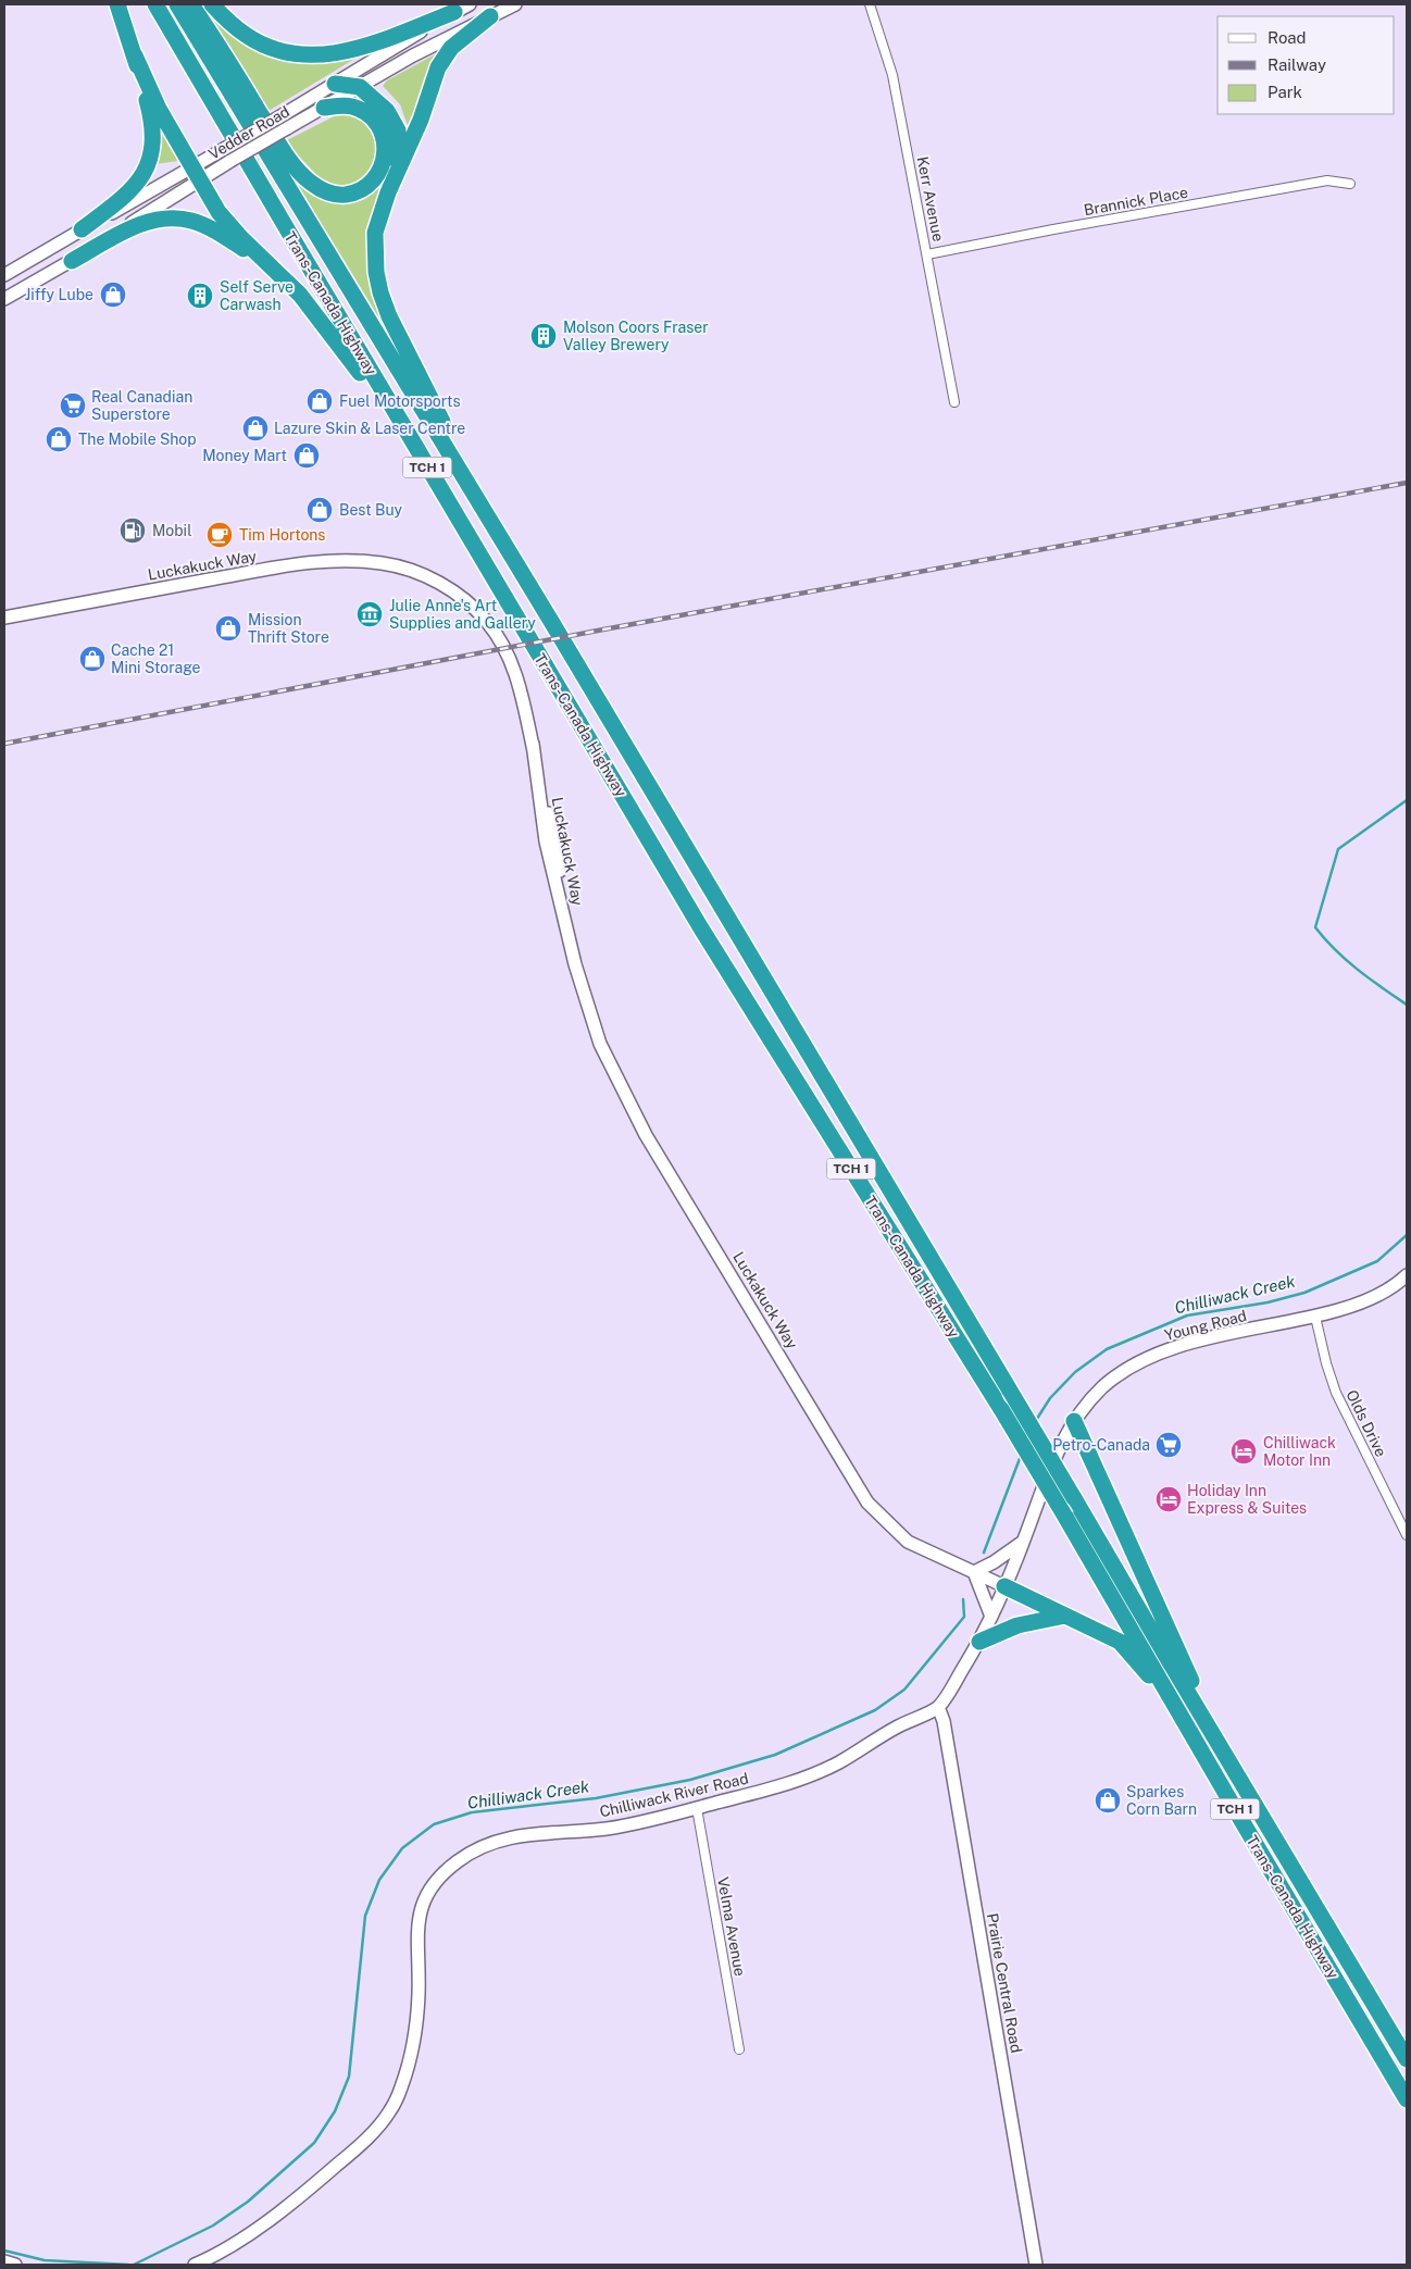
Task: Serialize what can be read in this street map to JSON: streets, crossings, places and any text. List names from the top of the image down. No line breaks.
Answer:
{"streets":{"highway":["Trans-Canada Highway","TCH 1"],"main road":["Vedder Road","Luckakuck Way","Young Road","Chilliwack River Road","Prairie Central Road"],"street":["Kerr Avenue","Brannick Place","Olds Drive","Velma Avenue"]},"crossings":[["Kerr Avenue","Brannick Place"],["Luckakuck Way","Young Road"],["Young Road","Olds Drive"],["Chilliwack River Road","Velma Avenue"],["Chilliwack River Road","Prairie Central Road"]],"water":["Chilliwack Creek"],"places":{"shop":["Jiffy Lube","Fuel Motorsports","Lazure Skin & Laser Centre","The Mobile Shop","Money Mart","Best Buy","Mission Thrift Store","Cache 21 Mini Storage","Sparkes Corn Barn"],"building":["Self Serve Carwash","Molson Coors Fraser Valley Brewery"],"supermarket":["Real Canadian Superstore","Petro-Canada"],"fuel station":["Mobil"],"cafe":["Tim Hortons"],"museum":["Julie Anne's Art Supplies and Gallery"],"hotel":["Chilliwack Motor Inn","Holiday Inn Express & Suites"]},"legend":["Road","Railway","Park"]}
